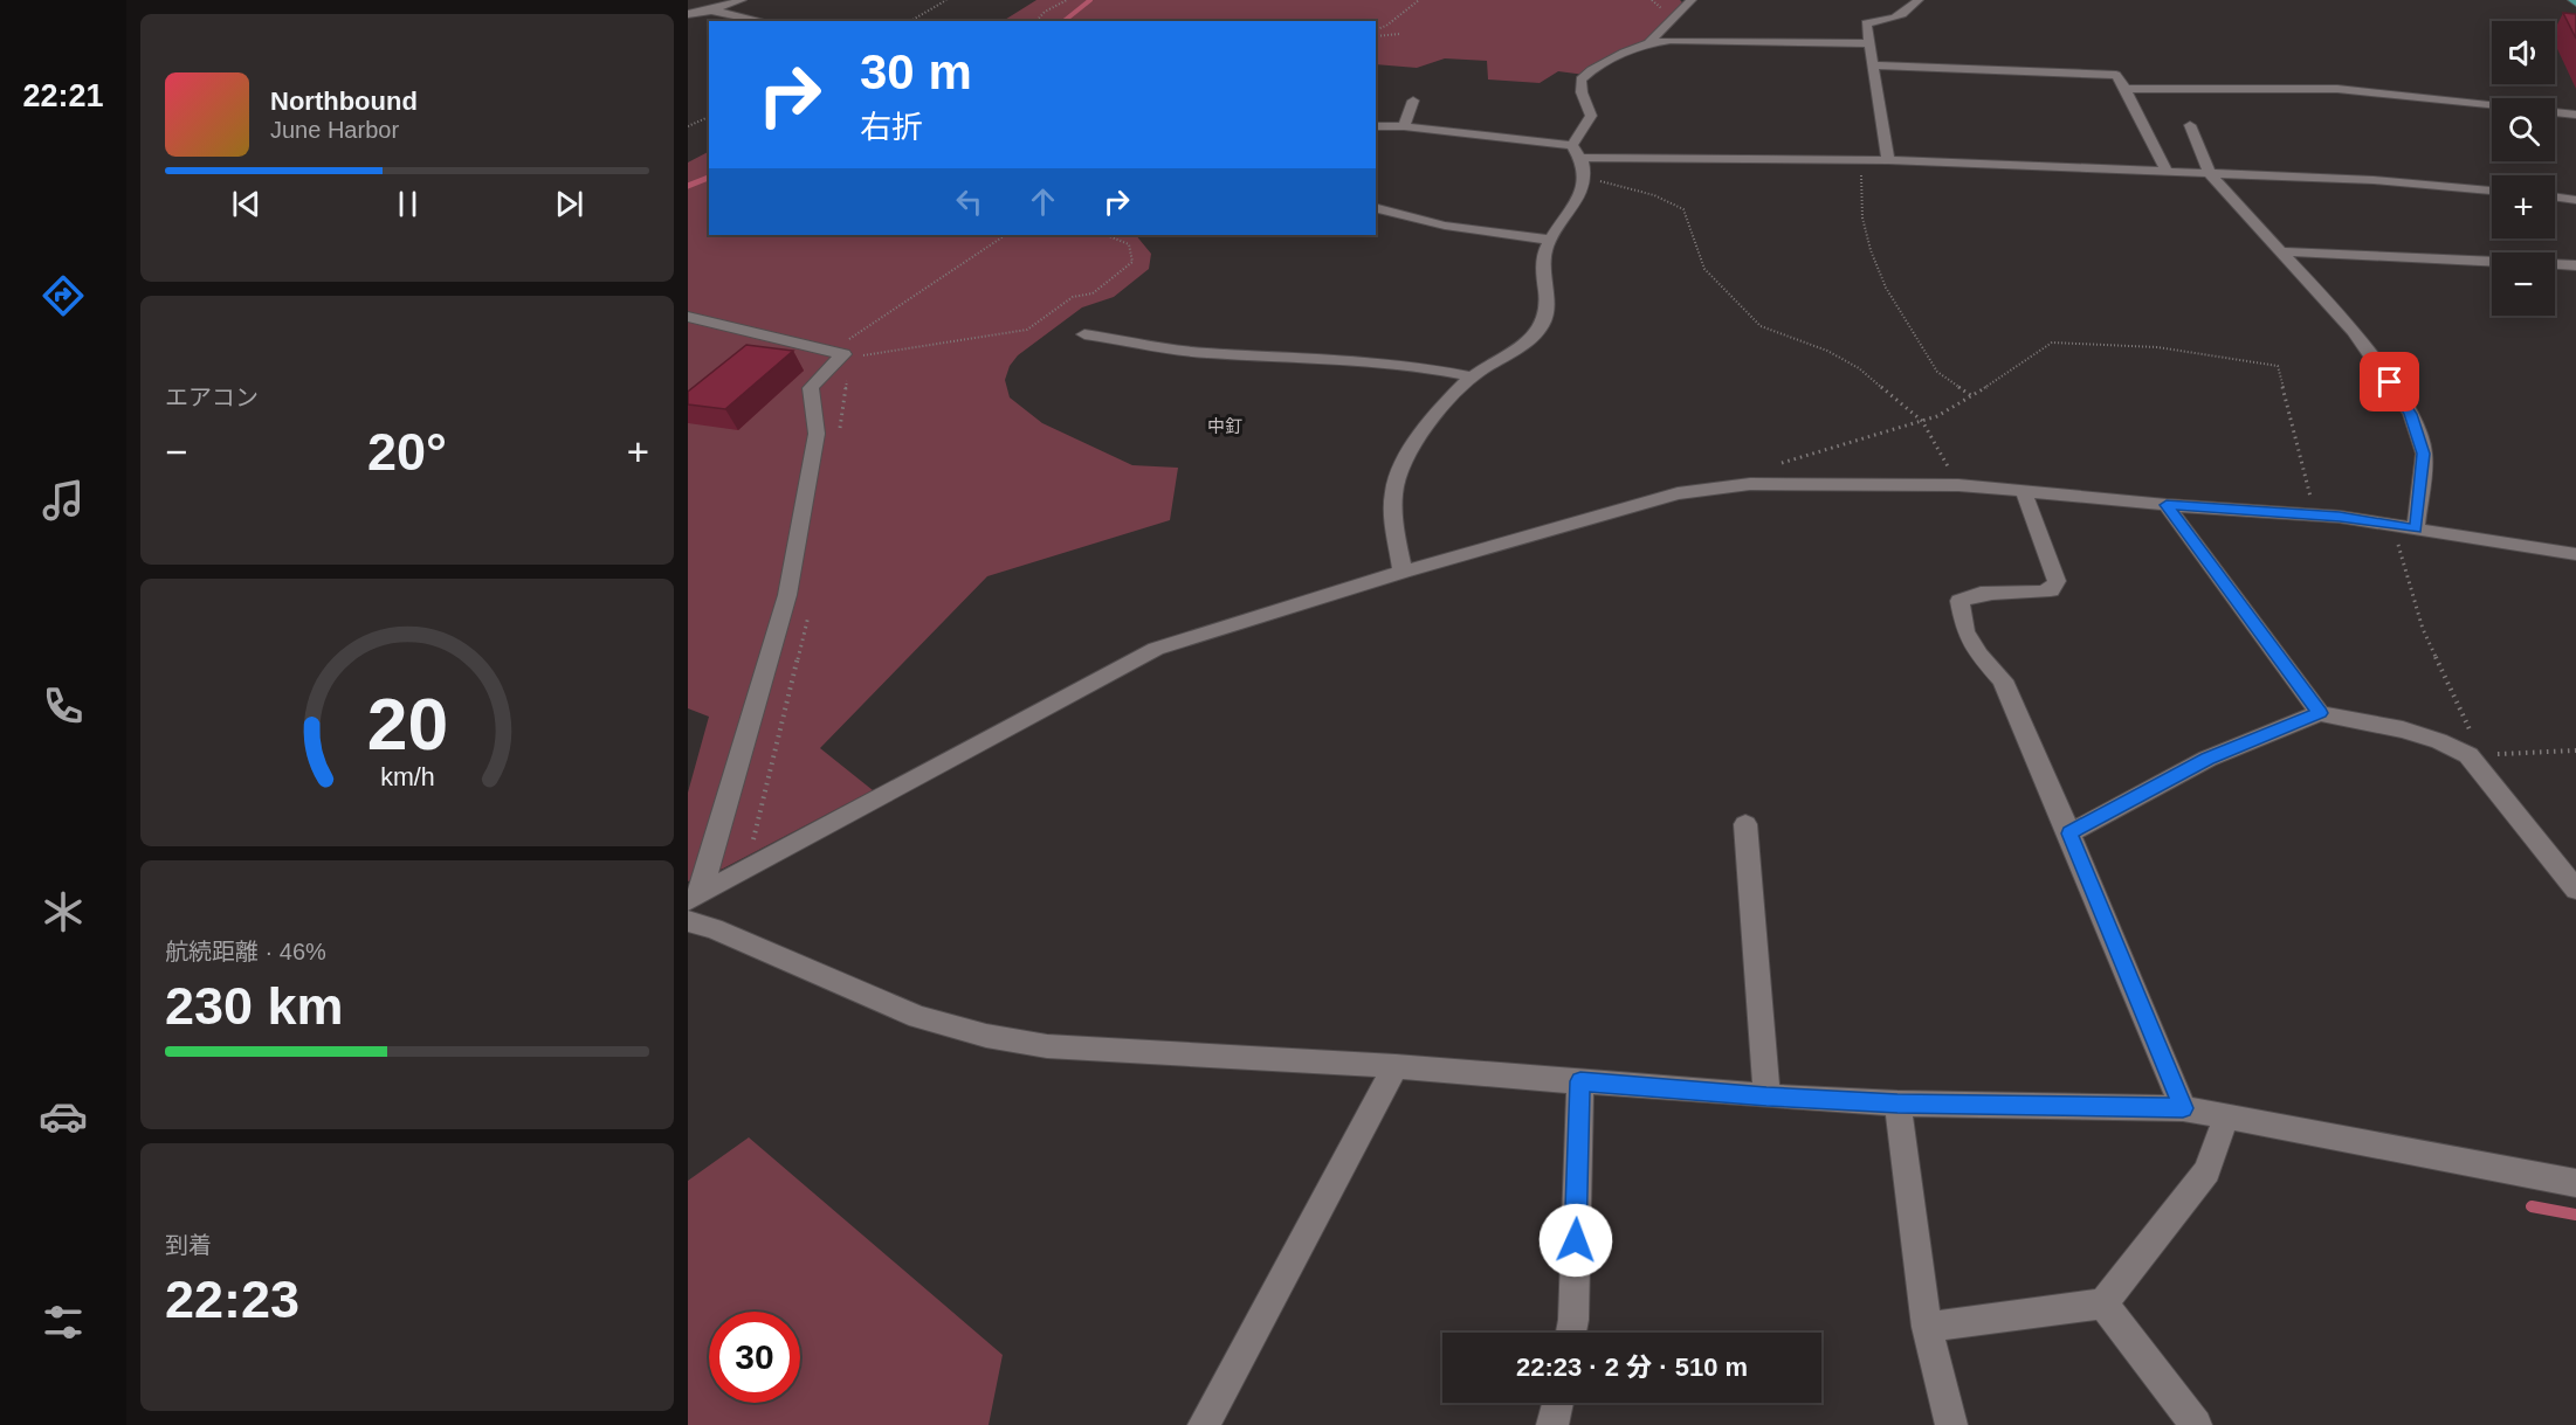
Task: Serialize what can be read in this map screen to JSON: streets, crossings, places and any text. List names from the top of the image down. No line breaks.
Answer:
{"districts":["中釘"],"page":{"tabs":"22:21","map_buttons":["+","−"],"turn":["30 m","右折"],"song":["Northbound","June Harbor"],"tile":["エアコン",["航続距離 · 46%","230 km"],["到着","22:23"]],"heat":["−","20°","+"],"limit":"30","trip":"22:23 · 2 分 · 510 m","gauge":["20","km/h"]}}
